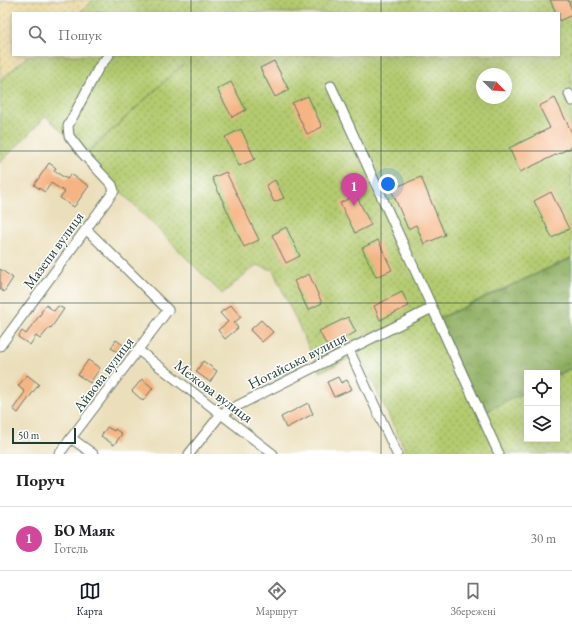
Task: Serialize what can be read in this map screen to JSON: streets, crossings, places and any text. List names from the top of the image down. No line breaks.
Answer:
{"streets":{"street":["Мазепи вулиця","Ногайська вулиця","Айвова вулиця","Межова вулиця"]},"crossings":[["Мазепи вулиця","Айвова вулиця"],["Ногайська вулиця","Межова вулиця"],["Айвова вулиця","Межова вулиця"]],"scale_bar":"50 m","north":"bottom right","page":{"search":"Пошук","pins":"1","scale":"50 m","heading":"Поруч","list":[{"mark":"1","name":"БО Маяк","note":"Готель","value":"30 m"}],"nav":["Карта","Маршрут","Збережені"]}}
